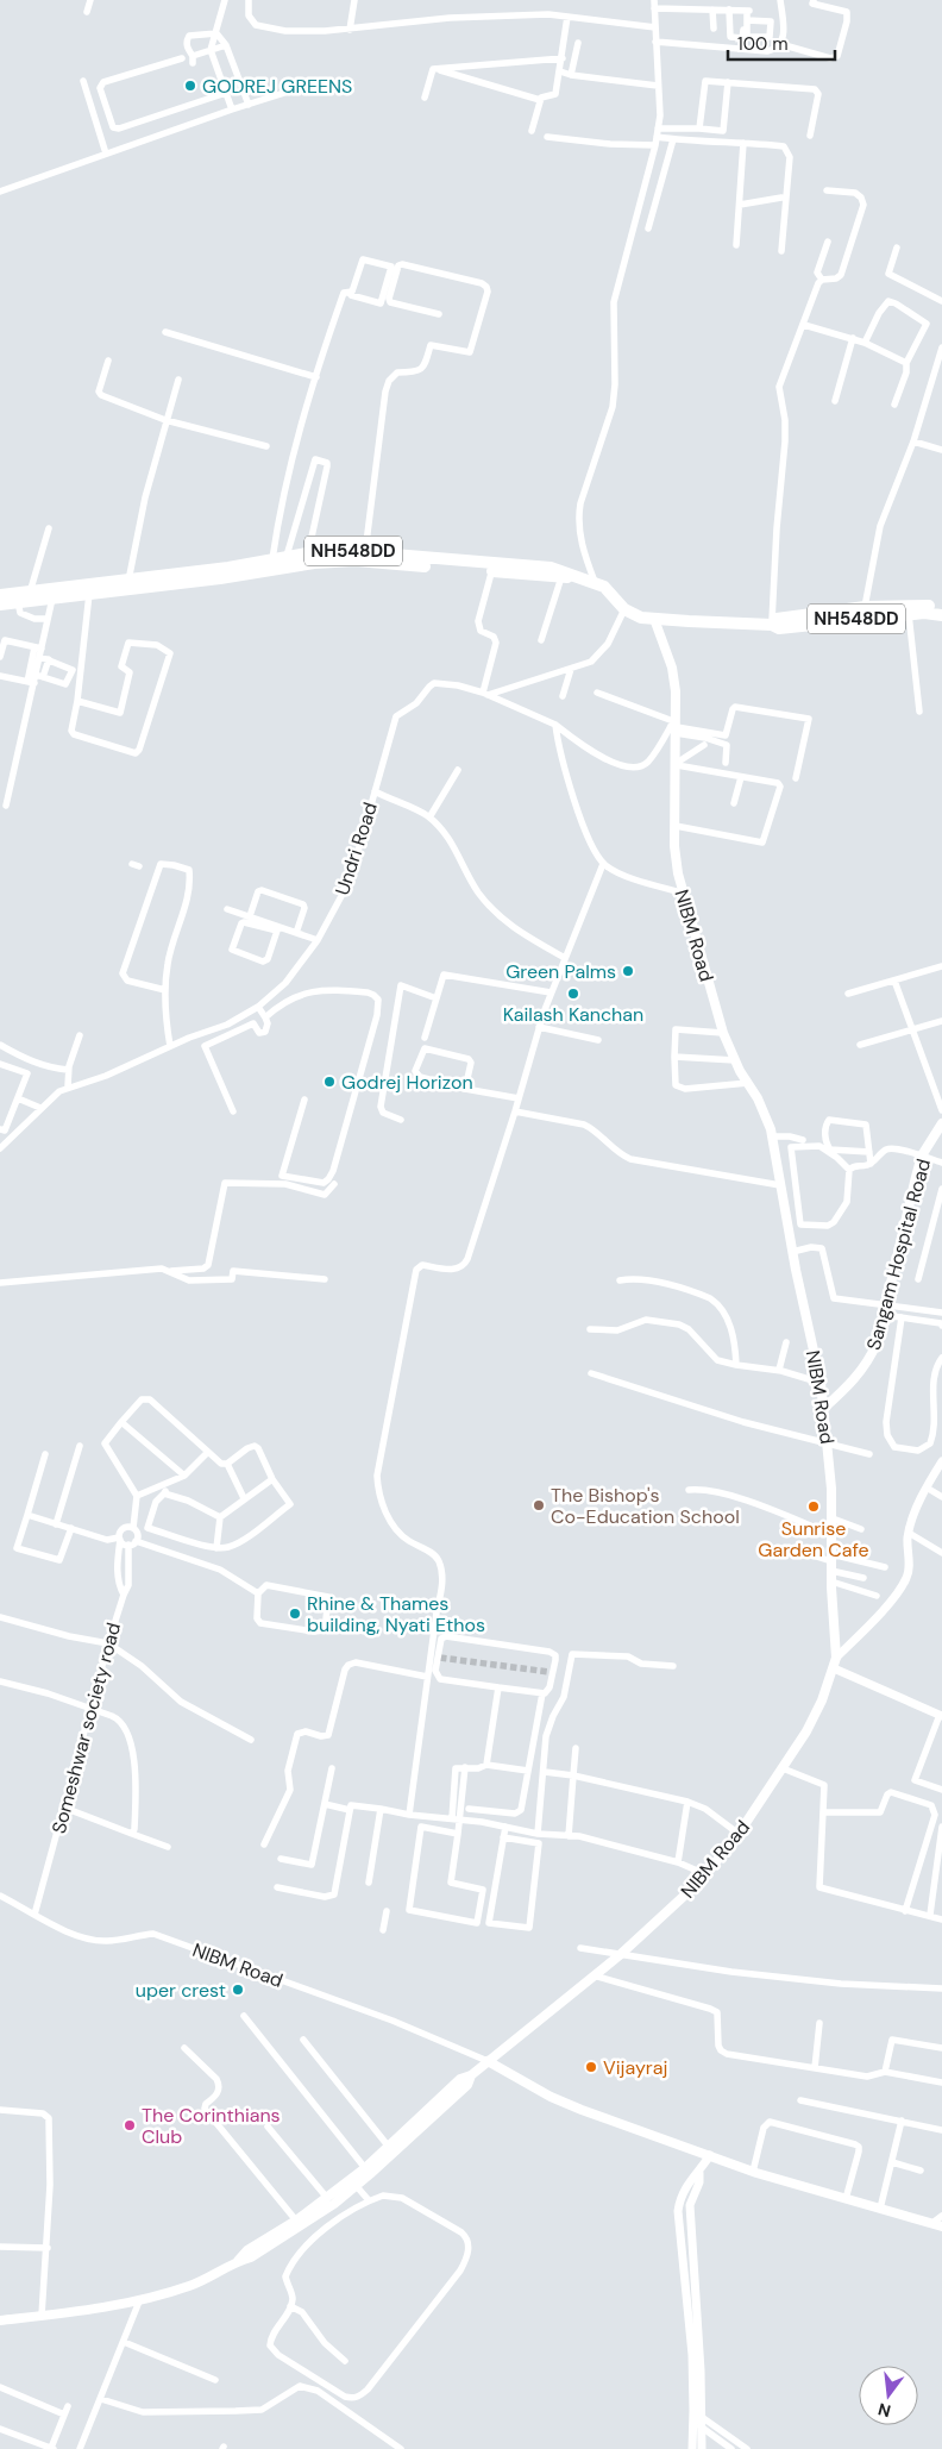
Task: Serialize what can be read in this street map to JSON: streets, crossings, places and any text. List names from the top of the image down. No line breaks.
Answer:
{"streets":{"highway":["NH548DD"],"main road":["NIBM Road","Sangam Hospital Road"],"street":["Undri Road","Someshwar society road"]},"crossings":[["NH548DD","NIBM Road"],["Undri Road","NIBM Road"],["NIBM Road","Sangam Hospital Road"],["NIBM Road","Someshwar society road"]],"places":["GODREJ GREENS","Green Palms","Kailash Kanchan","Godrej Horizon","The Bishop's Co-Education School","Sunrise Garden Cafe","Rhine & Thames building, Nyati Ethos","uper crest","Vijayraj","The Corinthians Club"],"scale_bar":"100 m","north":"bottom"}
